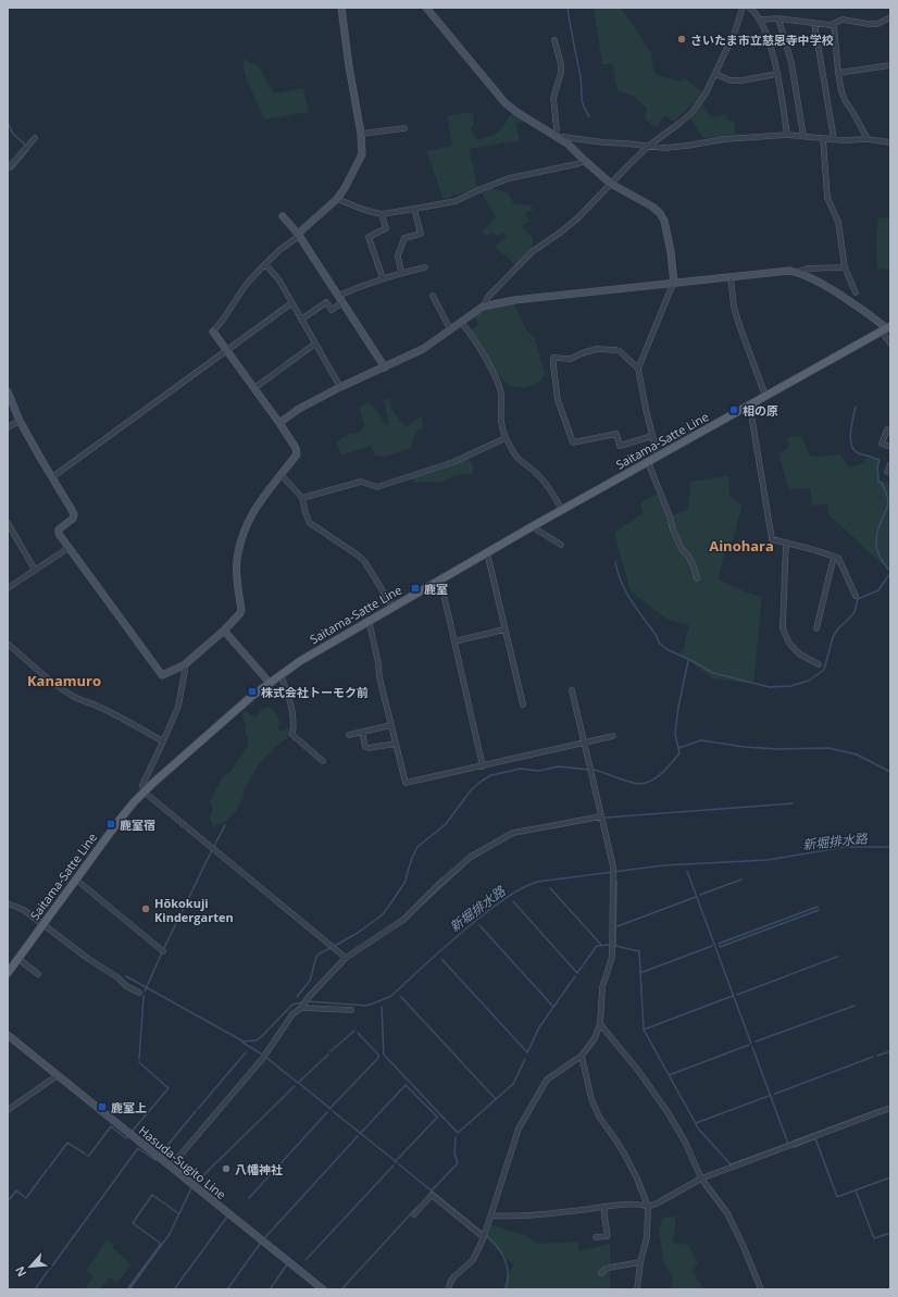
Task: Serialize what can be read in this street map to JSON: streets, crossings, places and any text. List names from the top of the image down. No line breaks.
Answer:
{"streets":{"main road":["Saitama-Satte Line"],"street":["Hasuda-Sugito Line"]},"districts":["Ainohara","Kanamuro"],"water":["新堀排水路"],"places":{"other":["さいたま市立慈恩寺中学校","Hōkokuji Kindergarten","八幡神社"],"transit":["相の原","鹿室","株式会社トーモク前","鹿室宿","鹿室上"]},"north":"bottom left"}
